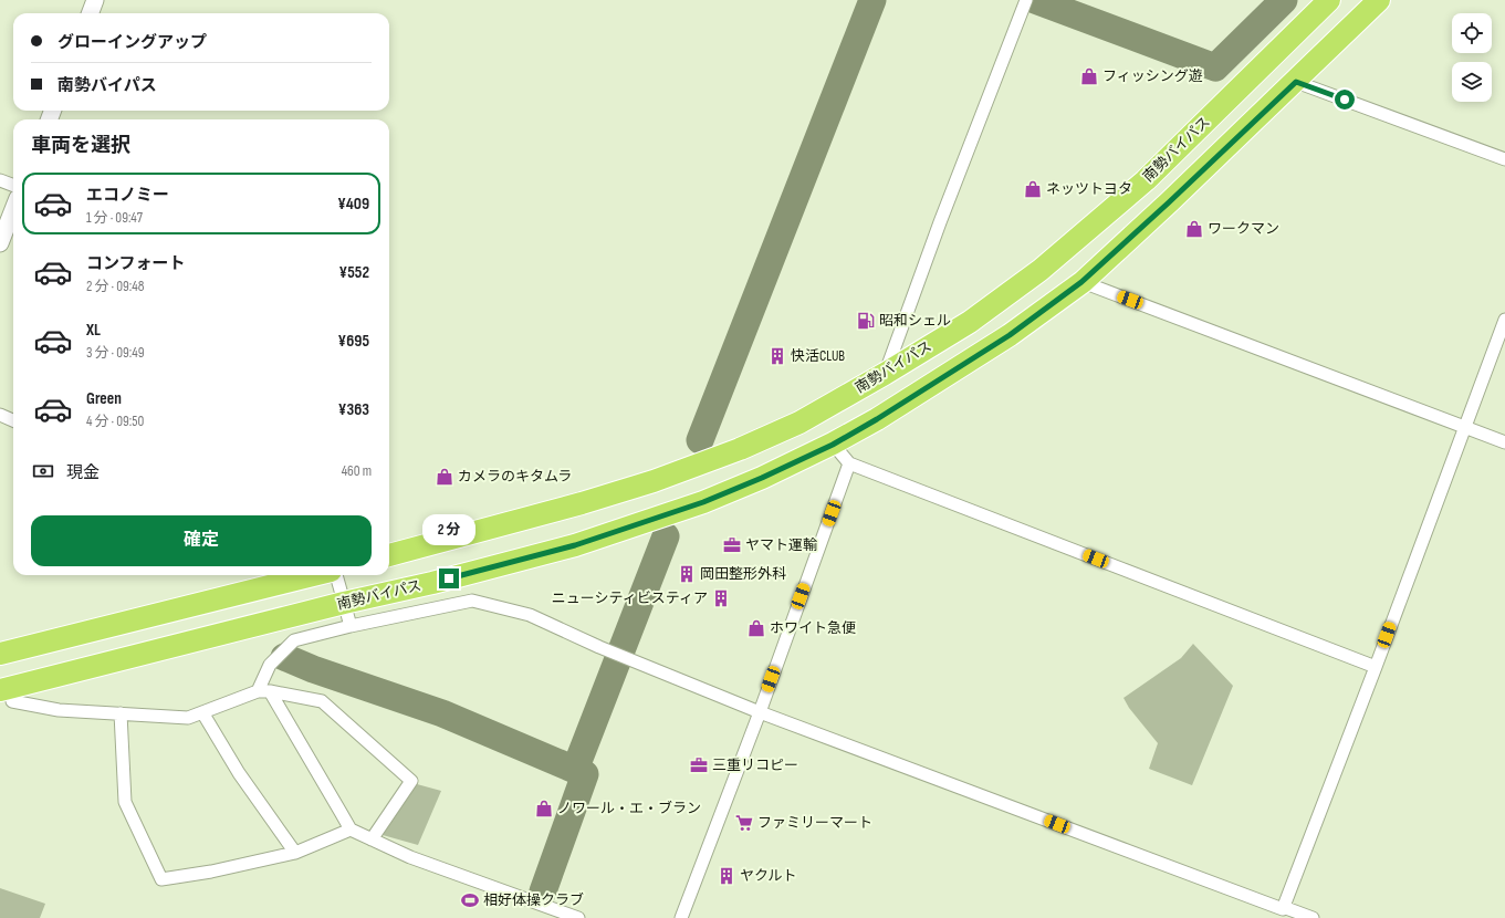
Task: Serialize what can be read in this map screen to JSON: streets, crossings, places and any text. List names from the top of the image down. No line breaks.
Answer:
{"streets":{"highway":["南勢バイパス"]},"places":{"shop":["フィッシング遊","ネッツトヨタ","ワークマン","カメラのキタムラ","ホワイト急便","ノワール・エ・ブラン"],"fuel station":["昭和シェル"],"building":["快活CLUB","岡田整形外科","ニューシティビスティア","ヤクルト"],"office":["ヤマト運輸","三重リコピー"],"supermarket":["ファミリーマート"],"sports":["相好体操クラブ"]},"page":{"banner":["グローイングアップ","南勢バイパス"],"heading":"車両を選択","list":[{"name":"エコノミー","note":"1 分 · 09:47","value":"¥409"},{"name":"コンフォート","note":"2 分 · 09:48","value":"¥552"},{"name":"XL","note":"3 分 · 09:49","value":"¥695"},{"name":"Green","note":"4 分 · 09:50","value":"¥363"}],"pay":["現金","460 m"],"buttons":"確定","bubble":"2 分"}}
